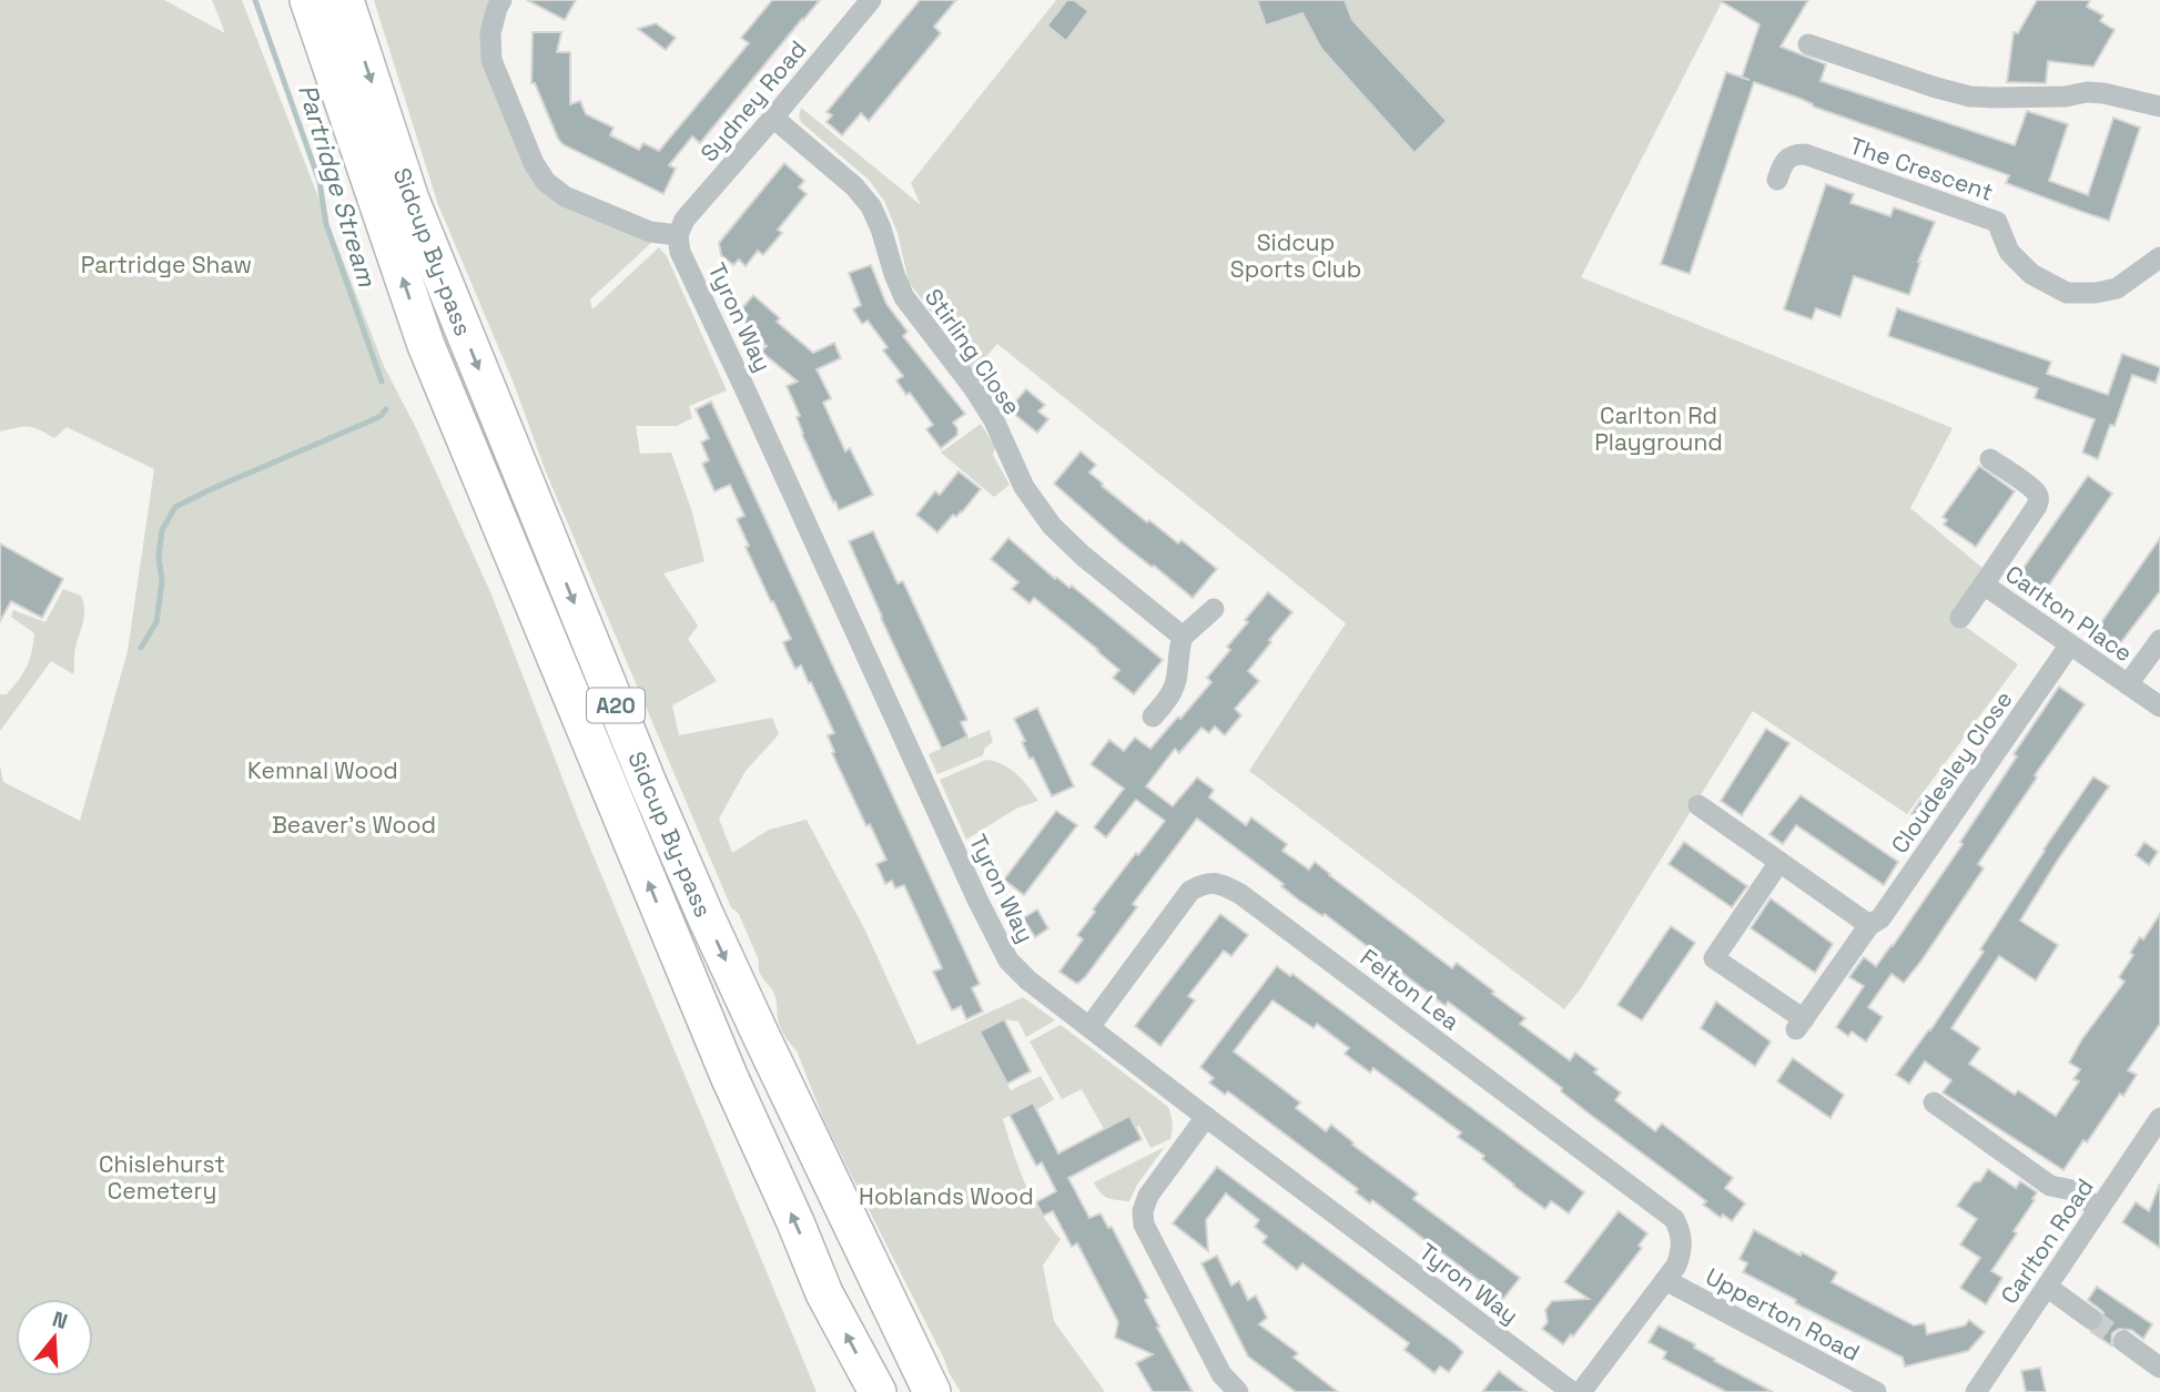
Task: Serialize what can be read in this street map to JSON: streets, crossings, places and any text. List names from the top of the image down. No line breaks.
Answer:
{"streets":{"highway":["Sidcup By-pass","A20"],"street":["Sydney Road","The Crescent","Tyron Way","Stirling Close","Carlton Place","Cloudesley Close","Felton Lea","Carlton Road","Upperton Road"]},"crossings":[["Sydney Road","Tyron Way"],["Sydney Road","Stirling Close"],["Tyron Way","Felton Lea"],["Carlton Place","Cloudesley Close"],["Felton Lea","Upperton Road"]],"water":["Partridge Stream"],"parks":["Sidcup Sports Club","Partridge Shaw","Carlton Rd Playground","Kemnal Wood","Beaver's Wood","Chislehurst Cemetery","Hoblands Wood"],"north":"top"}
